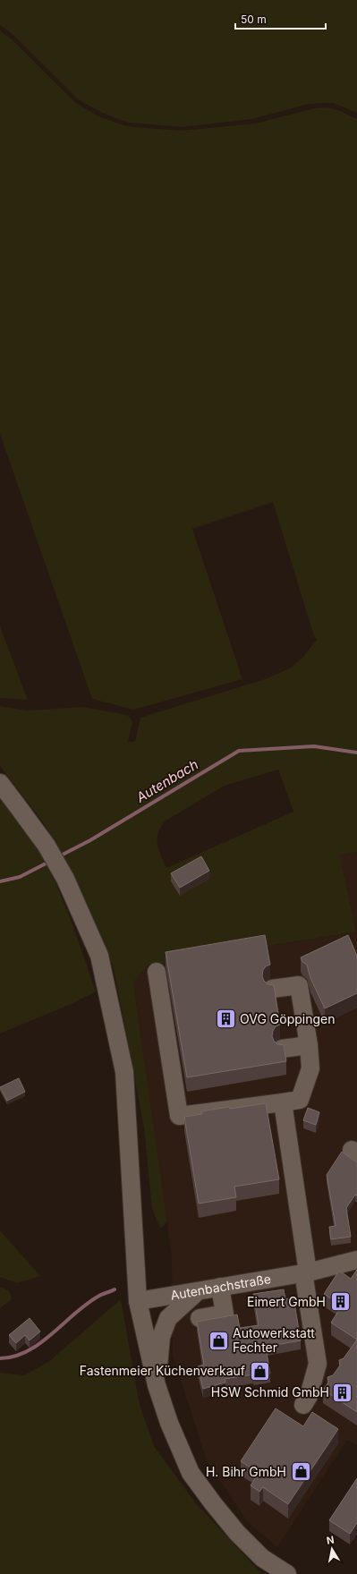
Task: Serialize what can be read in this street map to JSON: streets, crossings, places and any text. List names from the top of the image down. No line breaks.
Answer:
{"streets":{"street":["Autenbachstraße"]},"water":["Autenbach"],"places":{"building":["OVG Göppingen","Eimert GmbH","HSW Schmid GmbH"],"shop":["Autowerkstatt Fechter","Fastenmeier Küchenverkauf","H. Bihr GmbH"]},"scale_bar":"50 m","north":"top"}
